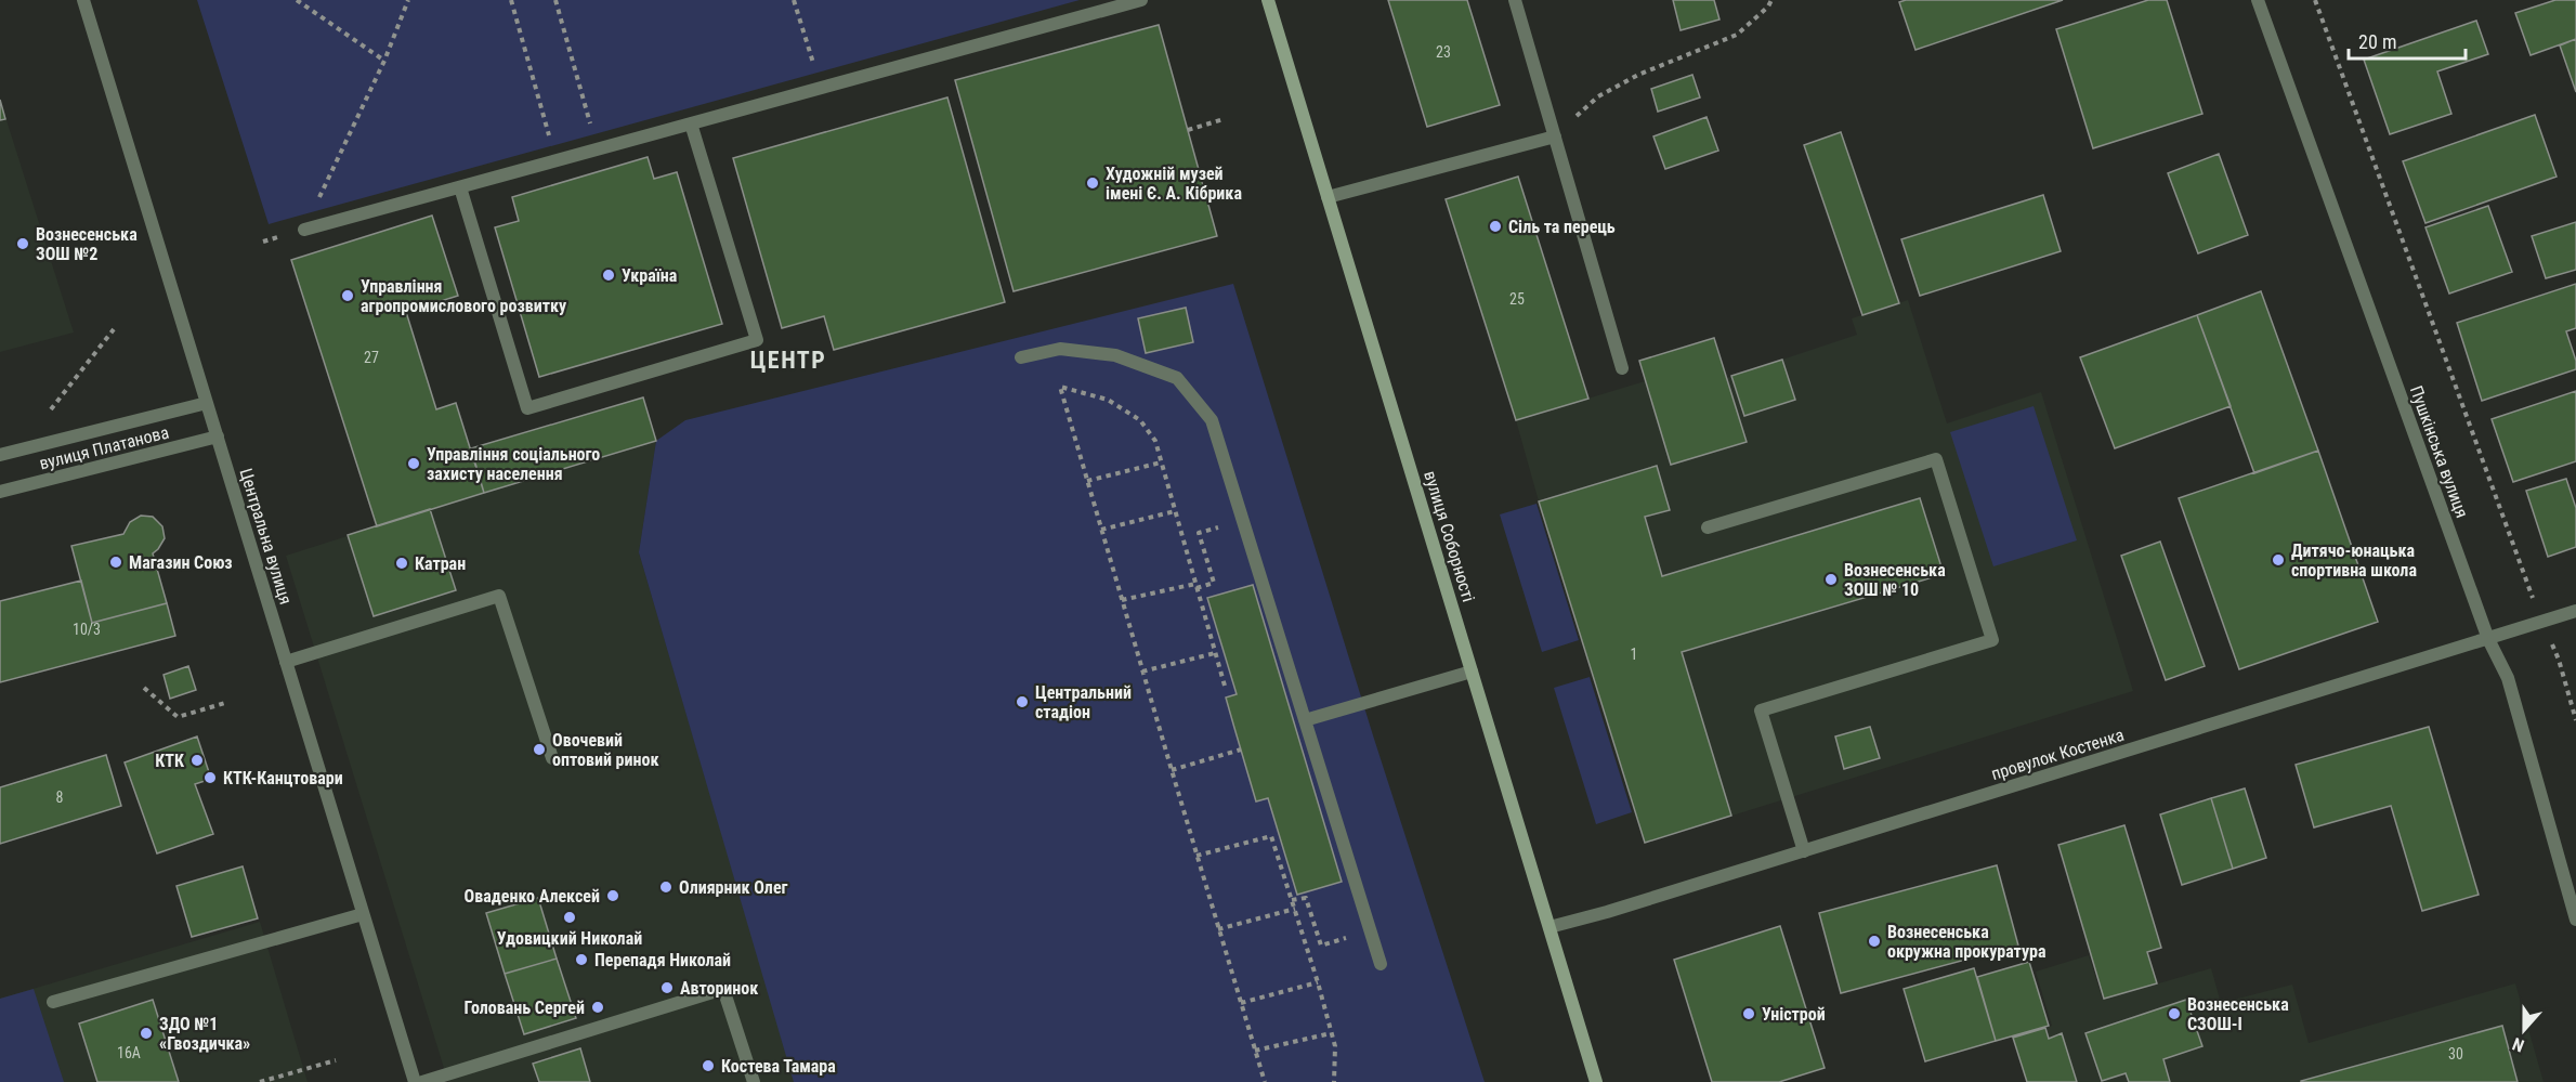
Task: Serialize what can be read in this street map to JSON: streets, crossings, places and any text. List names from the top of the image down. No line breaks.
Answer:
{"streets":{"main road":["вулиця Соборності"],"street":["вулиця Платанова","Пушкінська вулиця","Центральна вулиця","провулок Костенка"]},"crossings":[["вулиця Платанова","Центральна вулиця"],["Пушкінська вулиця","провулок Костенка"],["вулиця Соборності","провулок Костенка"]],"districts":["ЦЕНТР"],"places":["Художній музей імені Є. А. Кібрика","Сіль та перець","Вознесенська ЗОШ №2","Україна","Управління агропромислового розвитку","Управління соціального захисту населення","Дитячо-юнацька спортивна школа","Магазин Союз","Катран","Вознесенська ЗОШ № 10","Центральний стадіон","Овочевий оптовий ринок","КТК","КТК-Канцтовари","Олиярник Олег","Оваденко Алексей","Удовицкий Николай","Вознесенська окружна прокуратура","Перепадя Николай","Авторинок","Головань Сергей","Уністрой","Вознесенська СЗОШ-І","ЗДО №1 «Гвоздичка»","Костева Тамара"],"house_numbers":["23","25","27","10/3","1","8","16А","30"],"scale_bar":"20 m","north":"bottom"}
